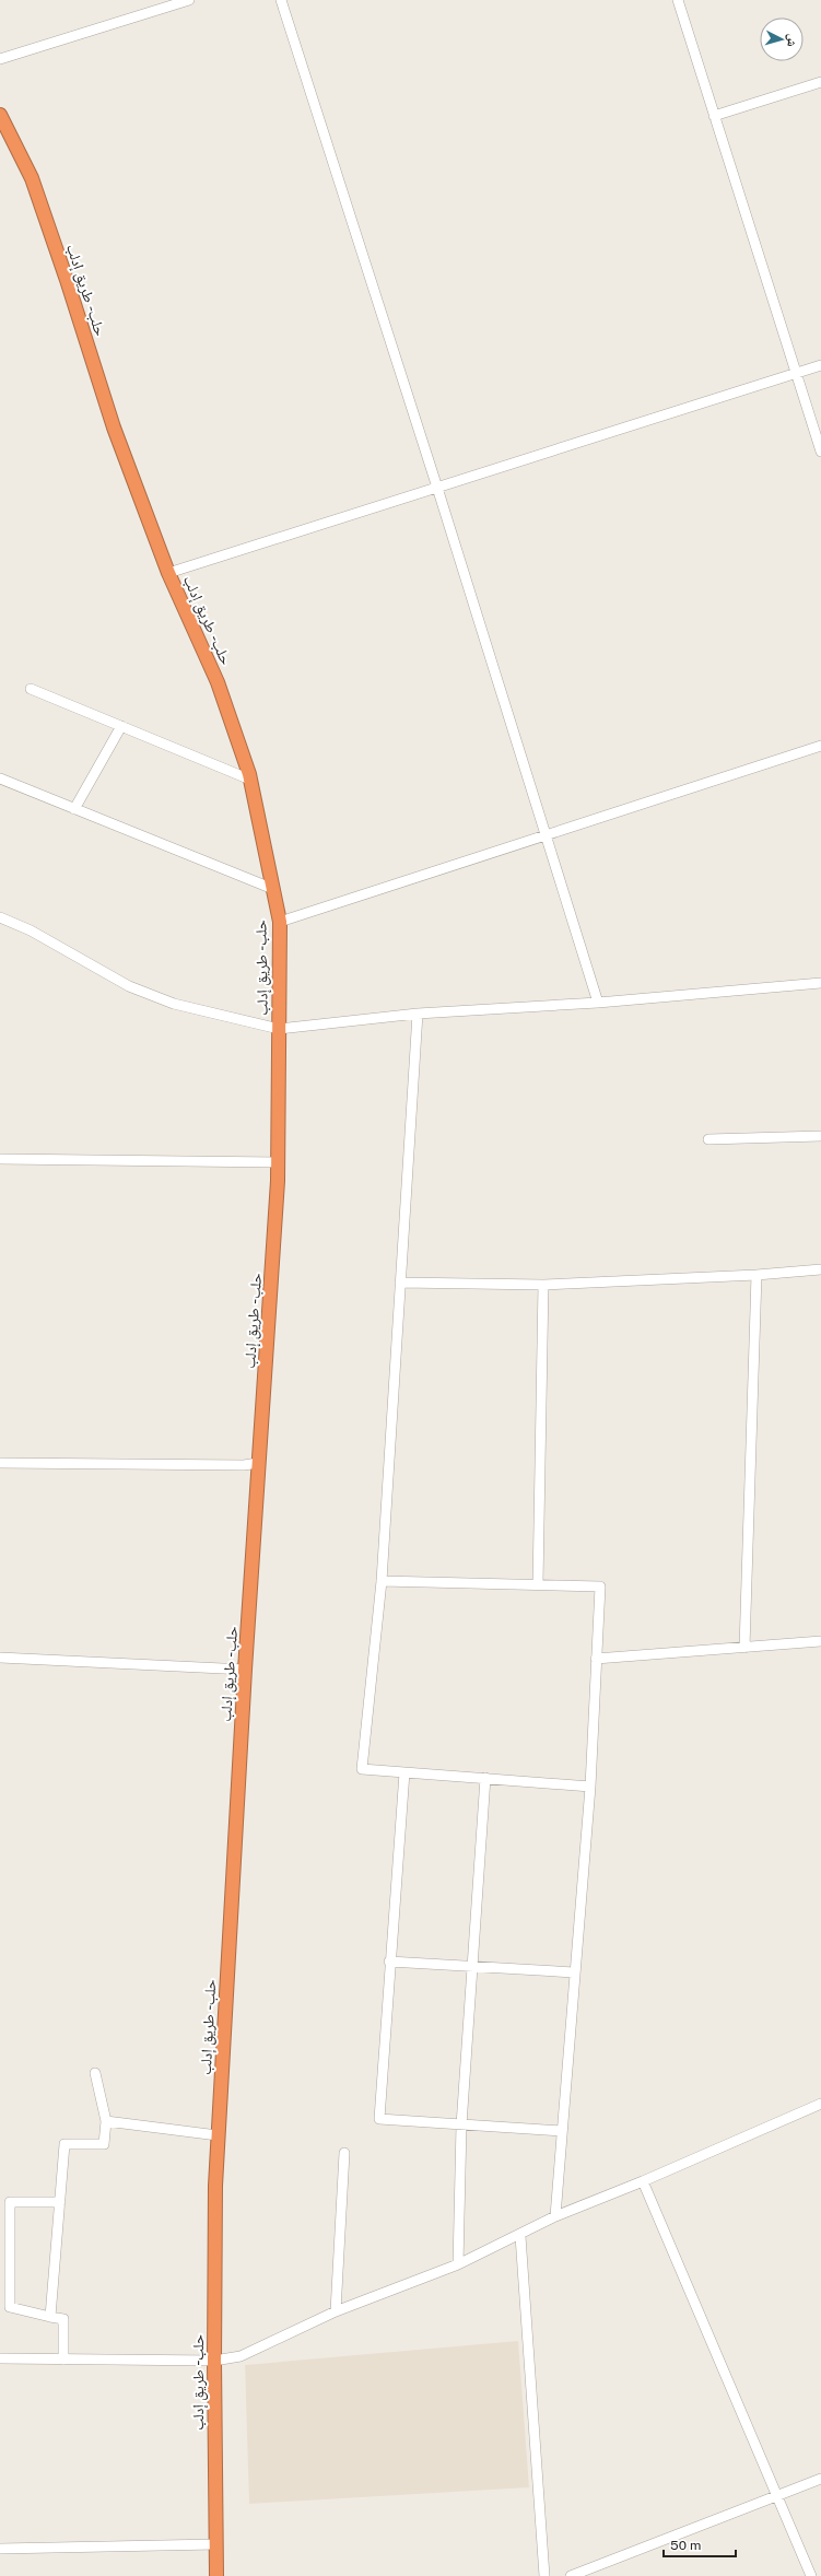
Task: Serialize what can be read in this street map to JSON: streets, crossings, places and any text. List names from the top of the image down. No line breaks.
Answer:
{"streets":{"highway":["حلب - طريق إدلب"]},"scale_bar":"50 m","north":"right"}
